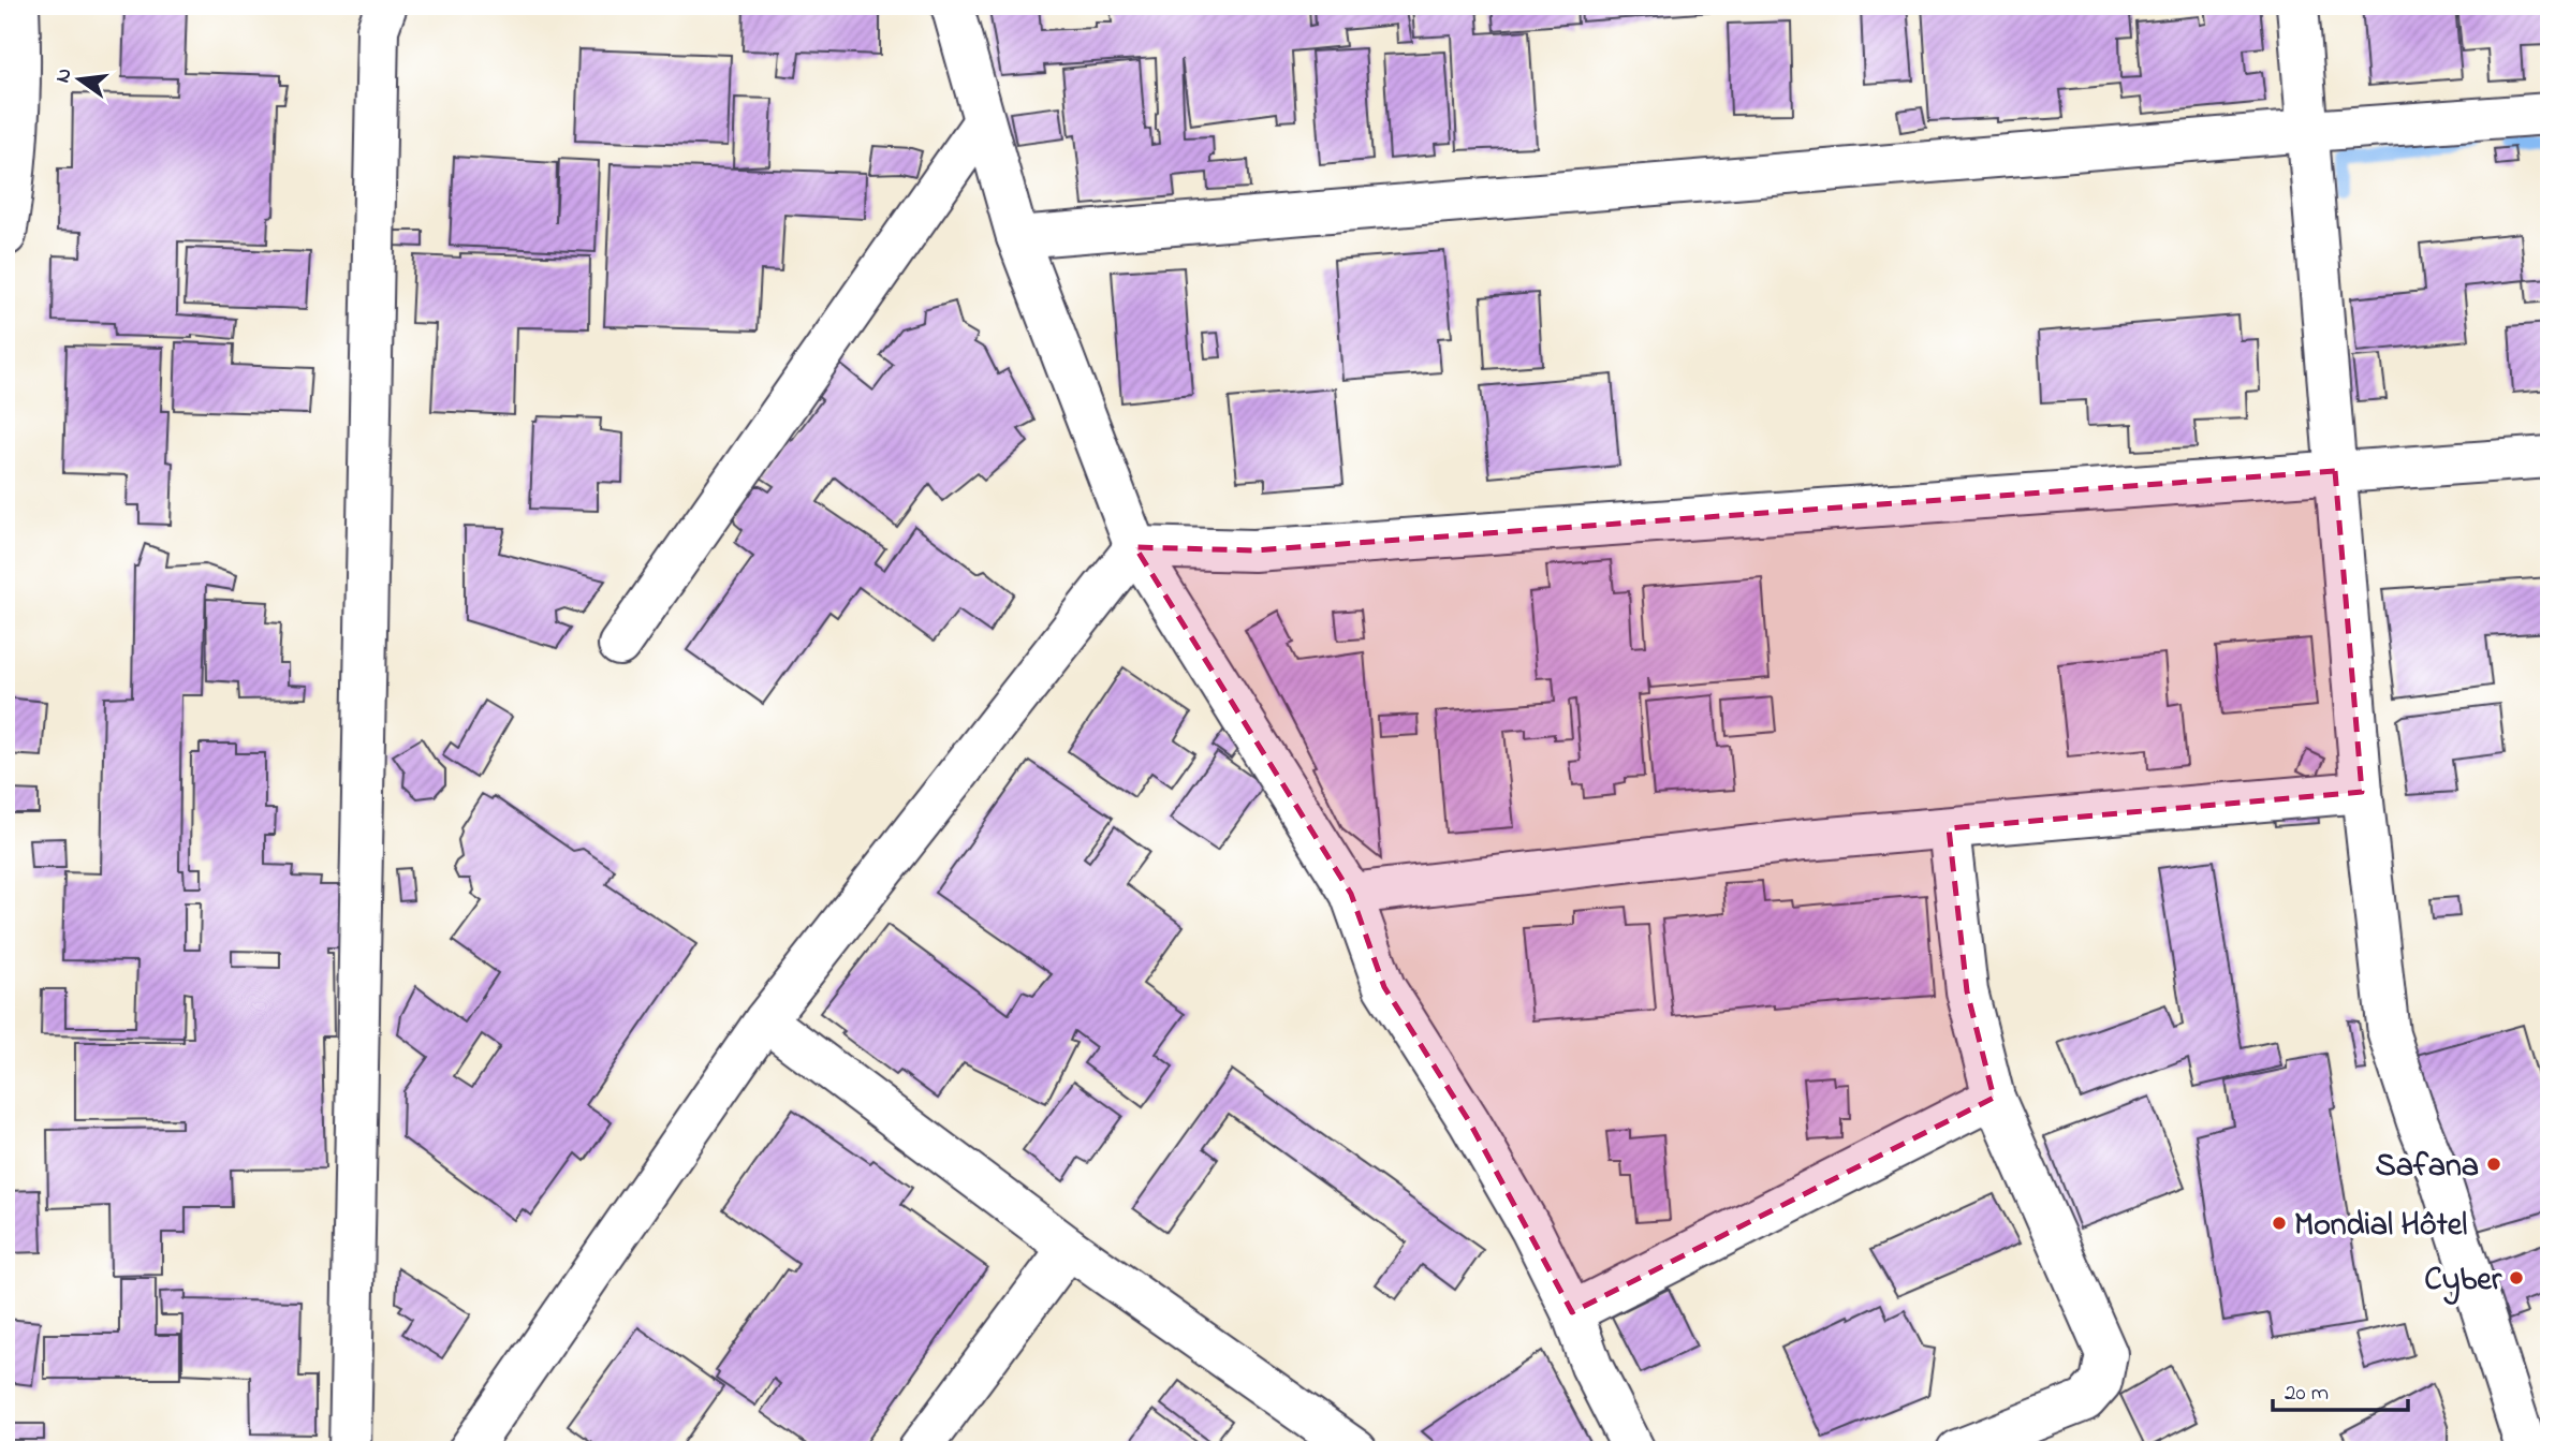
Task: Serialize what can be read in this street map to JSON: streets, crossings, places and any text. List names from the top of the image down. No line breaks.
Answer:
{"places":["Safana","Mondial Hôtel","Cyber"],"scale_bar":"20 m","north":"left"}
